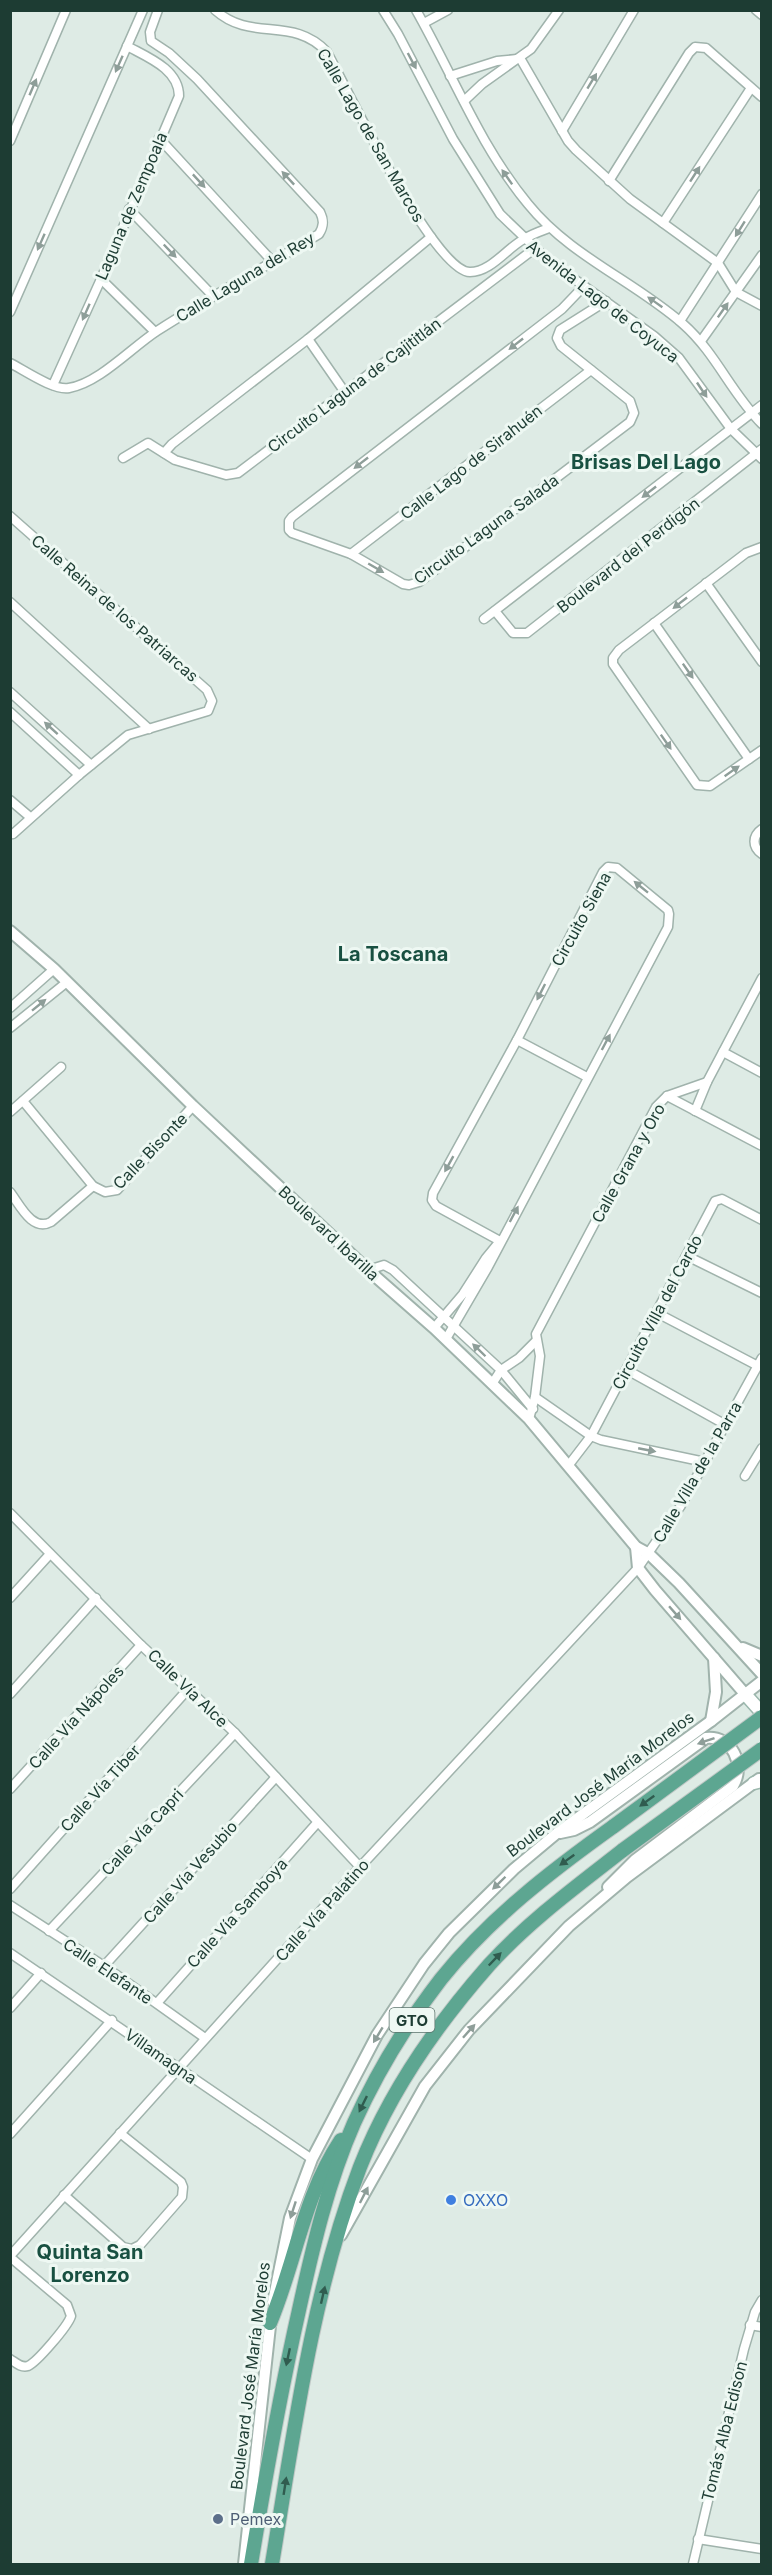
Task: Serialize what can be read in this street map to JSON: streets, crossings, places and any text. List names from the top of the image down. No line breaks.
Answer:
{"streets":{"main road":["Boulevard José María Morelos","GTO"],"street":["Calle Lago de San Marcos","Laguna de Zempoala","Calle Laguna del Rey","Avenida Lago de Coyuca","Circuito Laguna de Cajititlán","Calle Lago de Sirahuén","Circuito Laguna Salada","Boulevard del Perdigón","Calle Reina de los Patriarcas","Circuito Siena","Calle Bisonte","Calle Grana y Oro","Boulevard Ibarilla","Circuito Villa del Cardo","Calle Villa de la Parra","Calle Vía Alce","Calle Vía Nápoles","Calle Vía Tiber","Calle Vía Capri","Calle Vía Vesubio","Calle Vía Palatino","Calle Vía Samboya","Calle Elefante","Villamagna","Tomás Alba Edison"]},"crossings":[["Calle Lago de San Marcos","Avenida Lago de Coyuca"],["Laguna de Zempoala","Calle Laguna del Rey"],["Avenida Lago de Coyuca","Circuito Laguna de Cajititlán"],["Avenida Lago de Coyuca","Circuito Laguna Salada"],["Avenida Lago de Coyuca","Boulevard del Perdigón"],["Calle Lago de Sirahuén","Circuito Laguna Salada"],["Circuito Siena","Boulevard Ibarilla"],["Calle Bisonte","Boulevard Ibarilla"],["Calle Grana y Oro","Boulevard Ibarilla"],["Boulevard Ibarilla","Circuito Villa del Cardo"],["Boulevard Ibarilla","Calle Villa de la Parra"],["Calle Villa de la Parra","Calle Vía Palatino"],["Calle Vía Alce","Calle Vía Nápoles"],["Calle Vía Alce","Calle Vía Tiber"],["Calle Vía Alce","Calle Vía Capri"],["Calle Vía Alce","Calle Vía Vesubio"],["Calle Vía Alce","Calle Vía Palatino"],["Calle Vía Alce","Calle Vía Samboya"],["Boulevard José María Morelos","Villamagna"],["Calle Vía Capri","Calle Elefante"],["Calle Vía Vesubio","Calle Elefante"],["Calle Vía Palatino","Calle Elefante"],["Calle Vía Palatino","Villamagna"],["Calle Vía Samboya","Calle Elefante"]],"districts":["Brisas Del Lago","La Toscana","Quinta San Lorenzo"],"places":["OXXO","Pemex"]}
